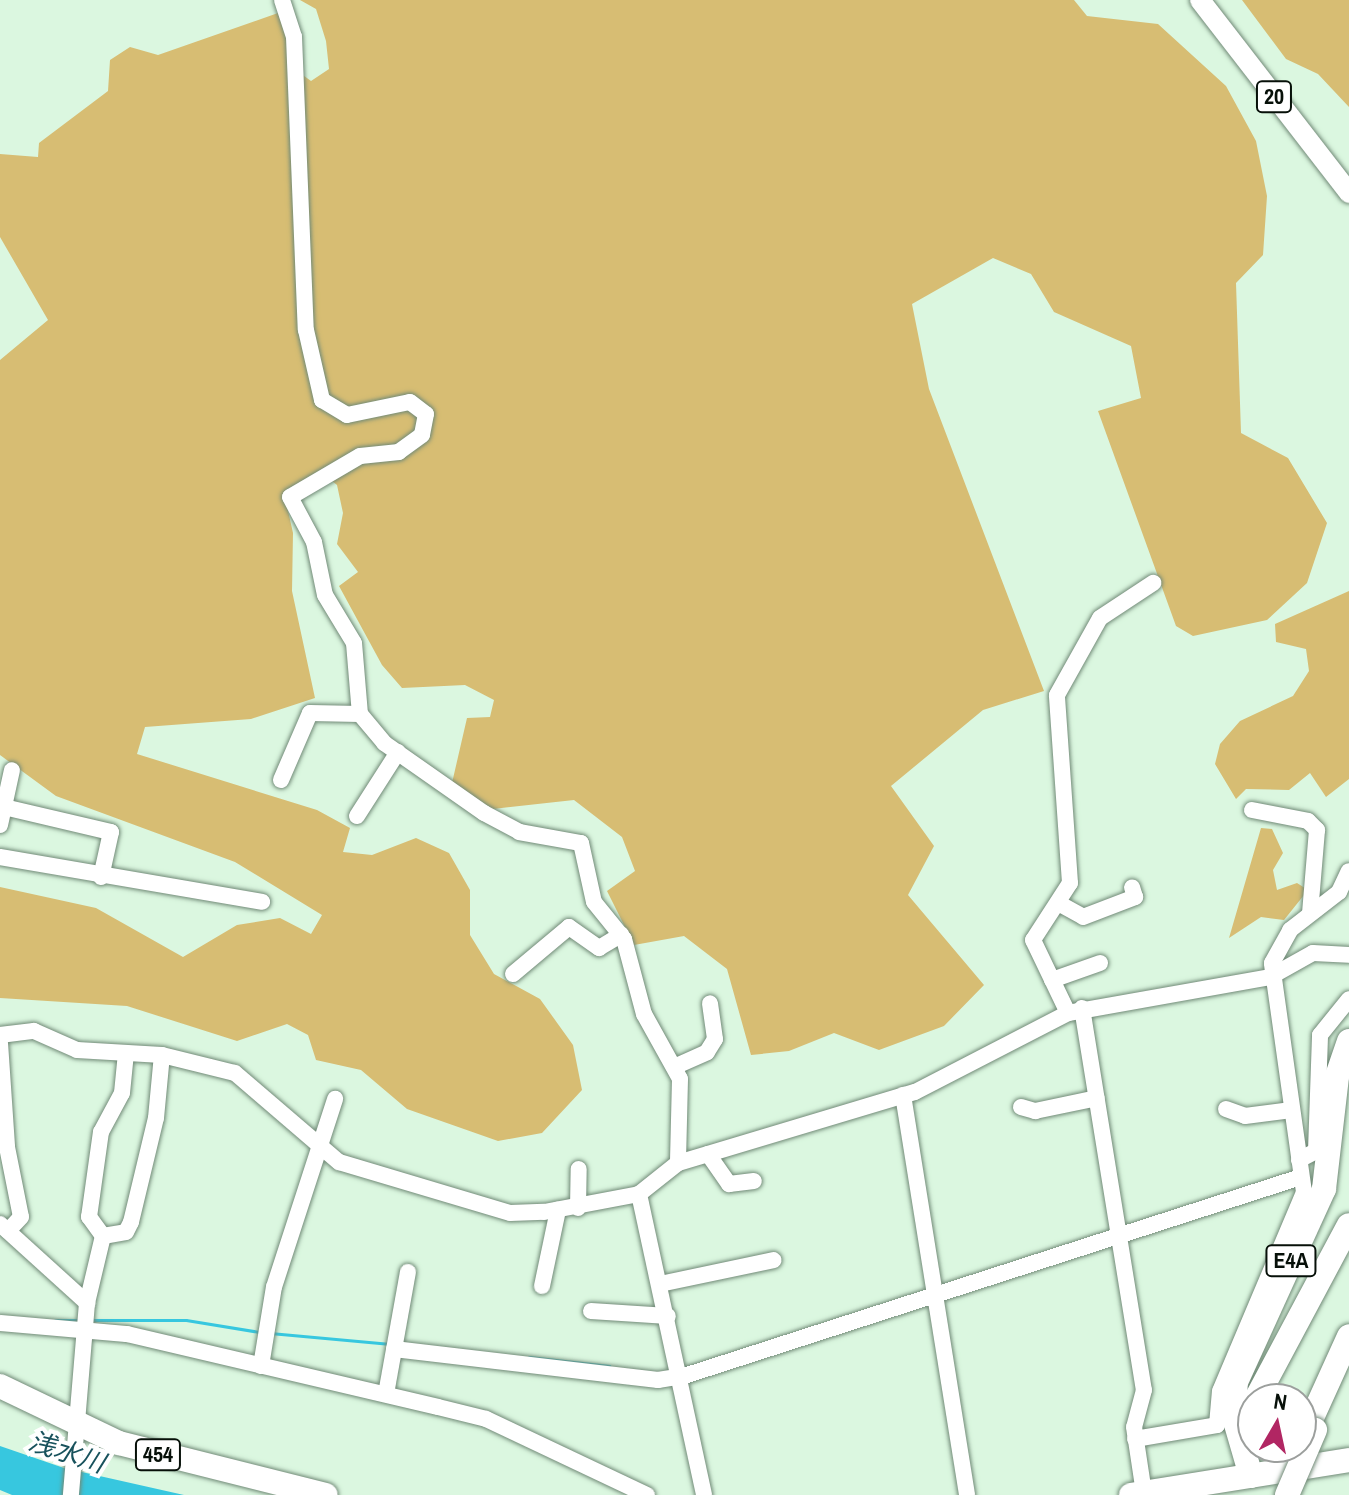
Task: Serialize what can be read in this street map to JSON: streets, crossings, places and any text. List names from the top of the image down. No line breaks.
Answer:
{"streets":{"highway":["E4A","454"],"main road":["20"]},"water":["浅水川"],"north":"top"}
